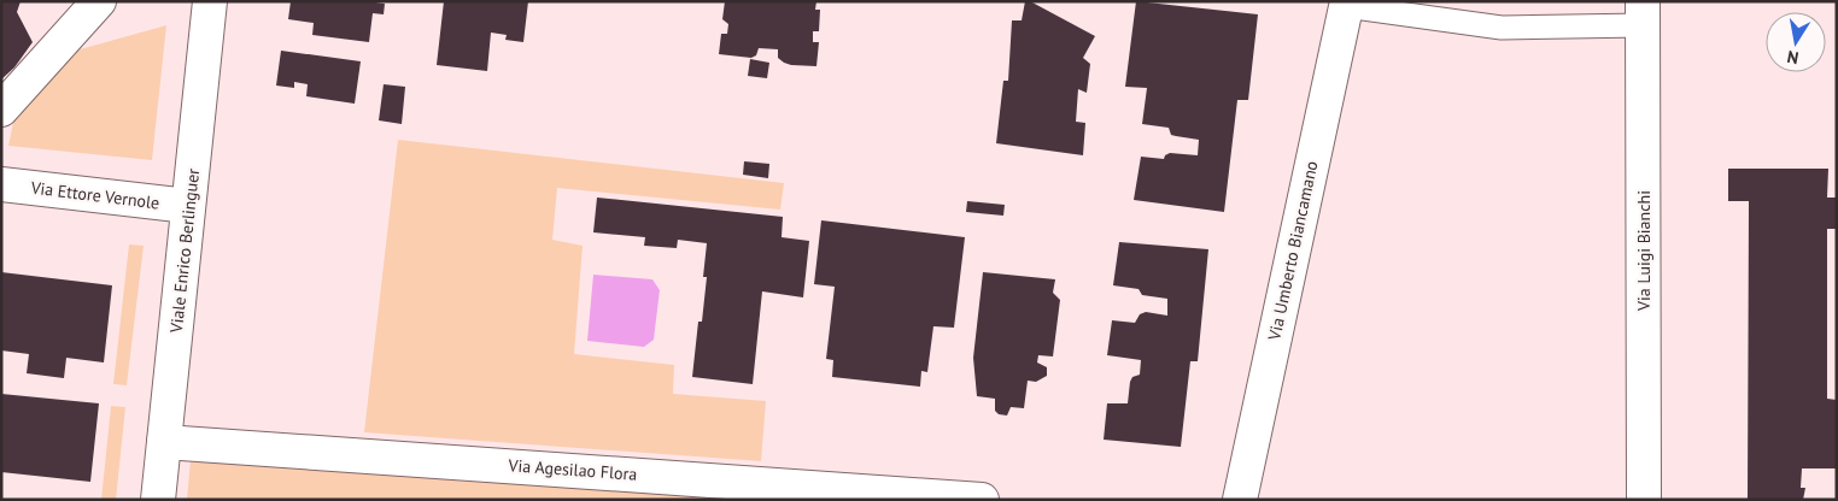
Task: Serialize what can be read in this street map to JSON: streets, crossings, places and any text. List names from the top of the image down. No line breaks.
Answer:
{"streets":{"street":["Via Ettore Vernole","Viale Enrico Berlinguer","Via Umberto Biancamano","Via Luigi Bianchi","Via Agesilao Flora"]},"crossings":[["Via Ettore Vernole","Viale Enrico Berlinguer"],["Viale Enrico Berlinguer","Via Agesilao Flora"]],"north":"bottom"}
